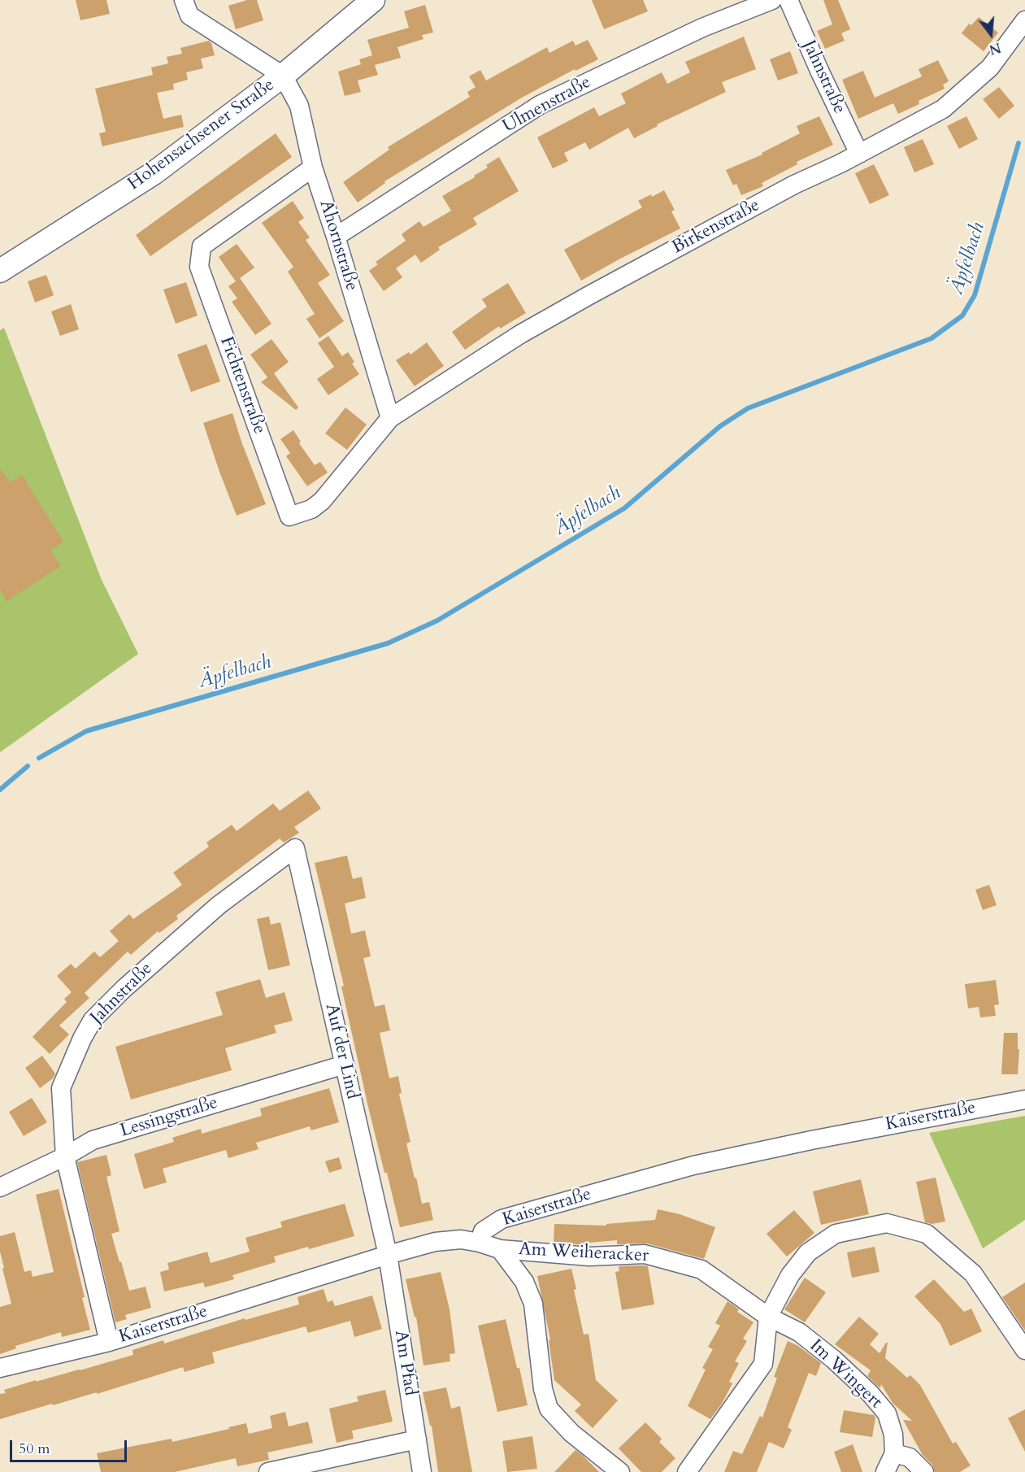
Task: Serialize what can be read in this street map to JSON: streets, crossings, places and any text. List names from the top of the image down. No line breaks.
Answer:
{"streets":{"street":["Jahnstraße","Ulmenstraße","Hohensachsener Straße","Birkenstraße","Ahornstraße","Fichtenstraße","Auf der Lind","Kaiserstraße","Lessingstraße","Am Weiheracker","Am Pfad","Im Wingert"]},"crossings":[["Jahnstraße","Birkenstraße"],["Jahnstraße","Auf der Lind"],["Jahnstraße","Kaiserstraße"],["Jahnstraße","Lessingstraße"],["Ulmenstraße","Ahornstraße"],["Hohensachsener Straße","Ahornstraße"],["Birkenstraße","Ahornstraße"],["Birkenstraße","Fichtenstraße"],["Ahornstraße","Fichtenstraße"],["Auf der Lind","Kaiserstraße"],["Auf der Lind","Lessingstraße"],["Auf der Lind","Am Pfad"],["Kaiserstraße","Am Weiheracker"],["Kaiserstraße","Am Pfad"],["Am Weiheracker","Im Wingert"]],"water":["Äpfelbach"],"scale_bar":"50 m","north":"bottom"}
